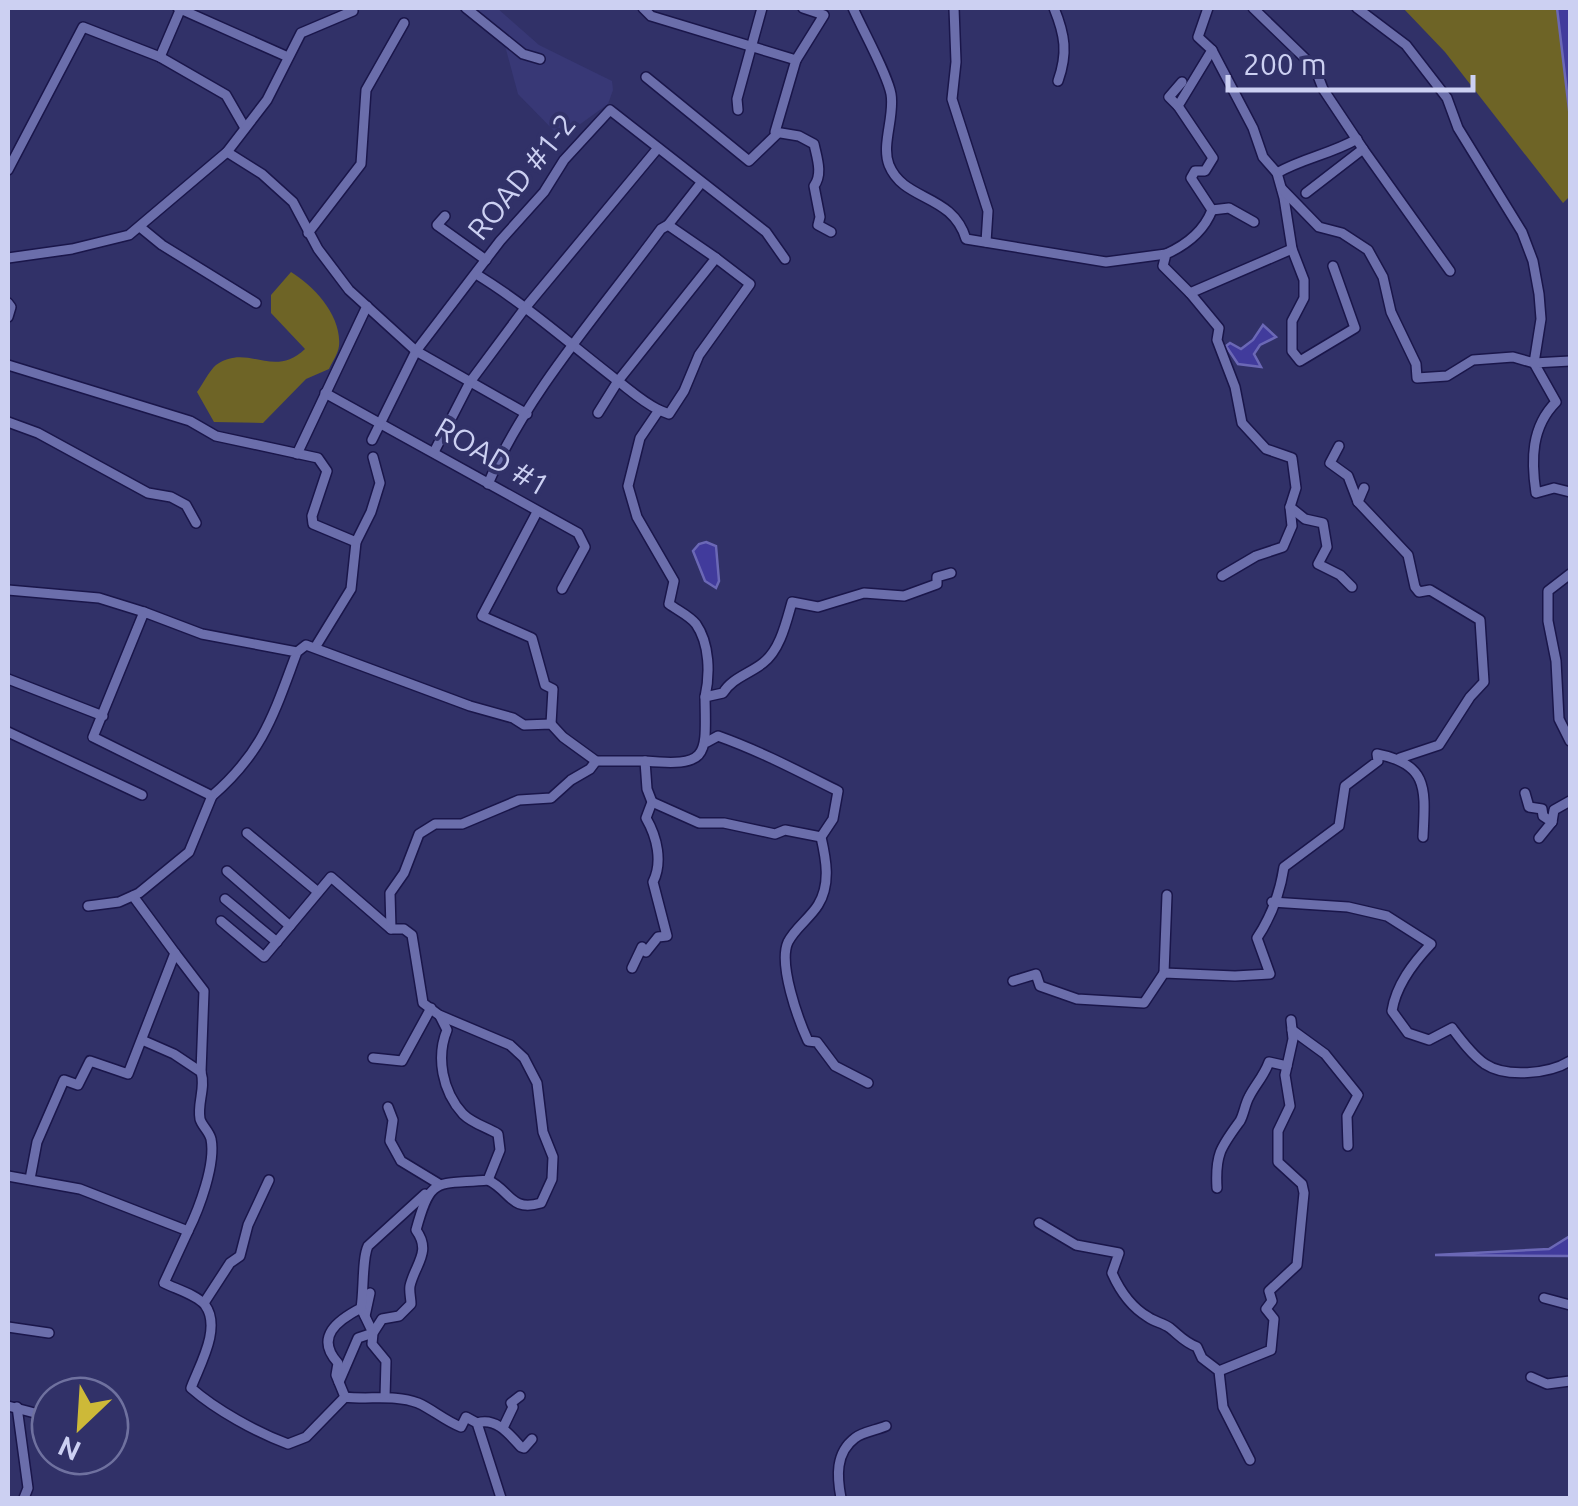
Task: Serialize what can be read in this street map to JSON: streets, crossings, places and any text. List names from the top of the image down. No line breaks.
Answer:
{"streets":{"street":["ROAD #1-2","ROAD #1"]},"scale_bar":"200 m","north":"bottom left"}
